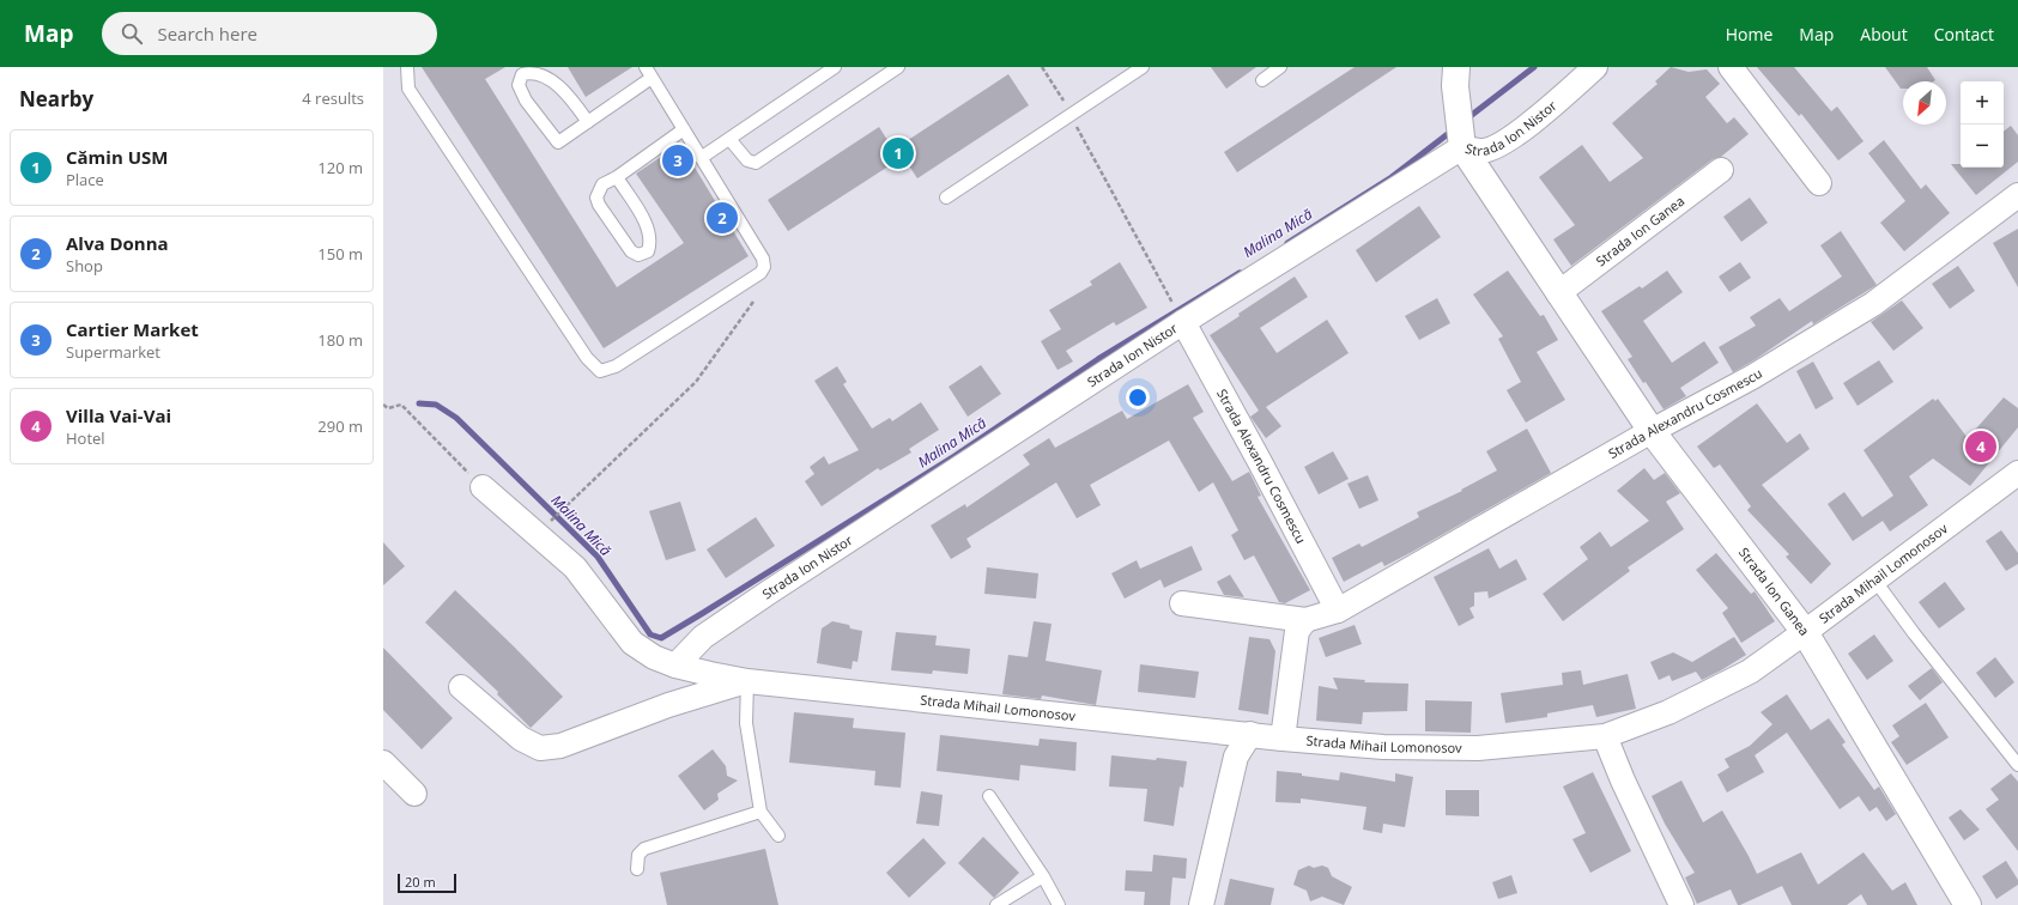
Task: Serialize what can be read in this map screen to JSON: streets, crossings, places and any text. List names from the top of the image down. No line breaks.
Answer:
{"streets":{"street":["Strada Ion Nistor","Strada Ion Ganea","Strada Alexandru Cosmescu","Strada Mihail Lomonosov"]},"crossings":[["Strada Ion Nistor","Strada Ion Ganea"],["Strada Ion Nistor","Strada Alexandru Cosmescu"],["Strada Ion Nistor","Strada Mihail Lomonosov"],["Strada Ion Ganea","Strada Alexandru Cosmescu"],["Strada Ion Ganea","Strada Mihail Lomonosov"]],"water":["Malina Mică"],"scale_bar":"20 m","north":"bottom left","page":{"header":"Map","search":"Search here","nav":["Home","Map","About","Contact"],"heading":["Nearby","4 results"],"map_buttons":["+","−"],"list":[{"mark":"1","name":"Cămin USM","note":"Place","value":"120 m"},{"mark":"2","name":"Alva Donna","note":"Shop","value":"150 m"},{"mark":"3","name":"Cartier Market","note":"Supermarket","value":"180 m"},{"mark":"4","name":"Villa Vai-Vai","note":"Hotel","value":"290 m"}],"pins":["1","3","2","4"],"scale":"20 m"}}
